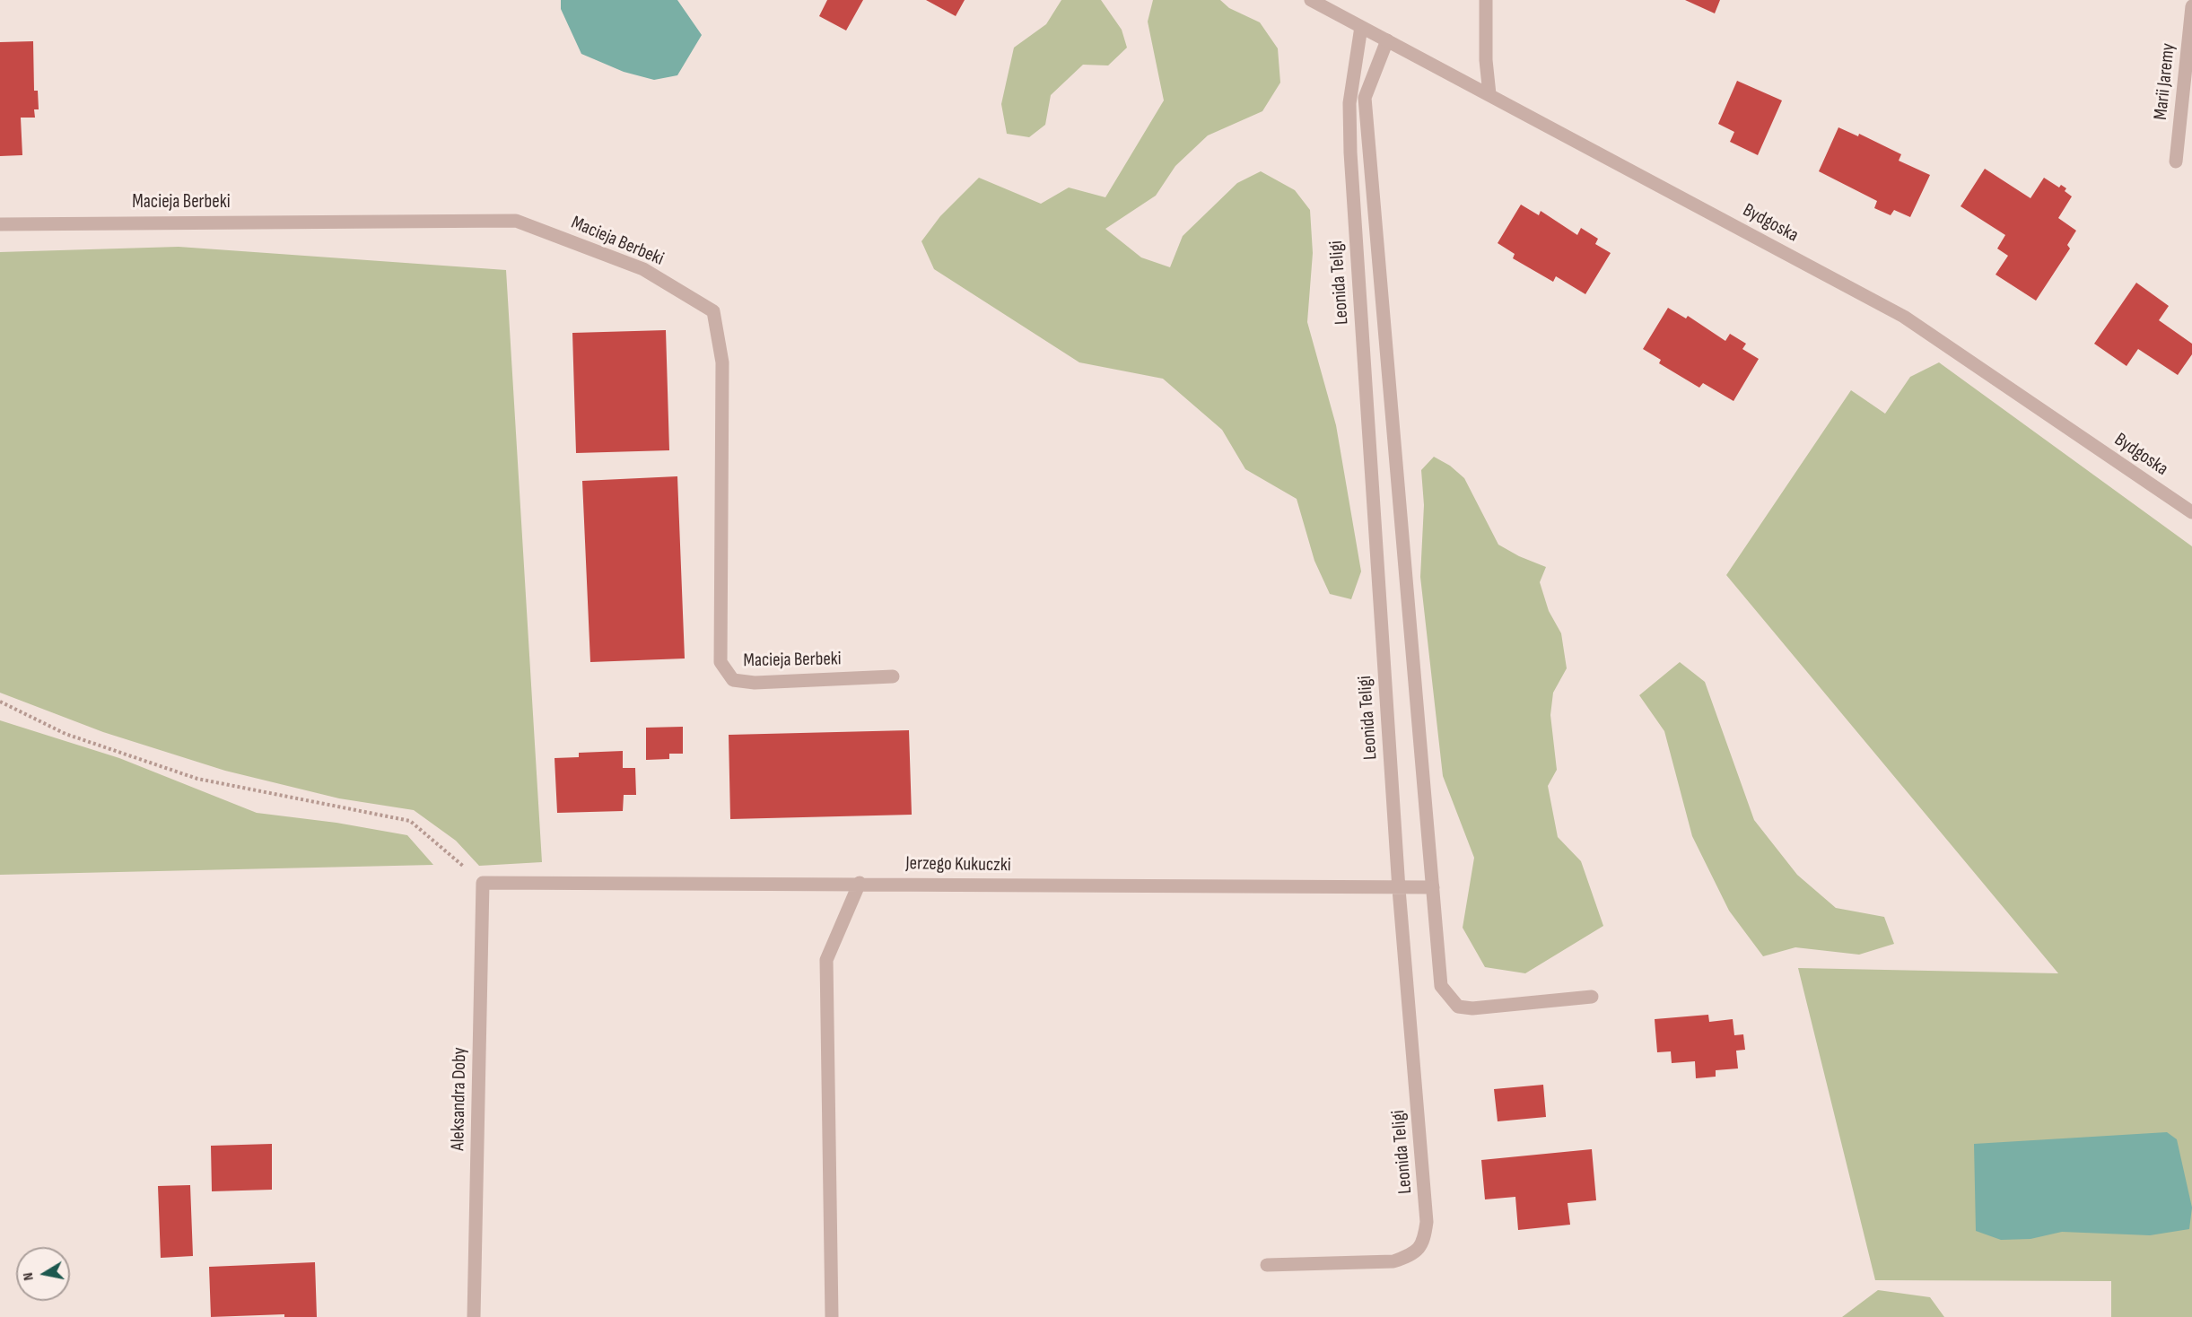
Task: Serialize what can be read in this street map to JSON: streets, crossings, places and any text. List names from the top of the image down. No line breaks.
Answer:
{"streets":{"street":["Marii Jaremy","Macieja Berbeki","Bydgoska","Leonida Teligi","Jerzego Kukuczki","Aleksandra Doby"]},"crossings":[["Bydgoska","Leonida Teligi"],["Leonida Teligi","Jerzego Kukuczki"],["Jerzego Kukuczki","Aleksandra Doby"]],"north":"left"}
